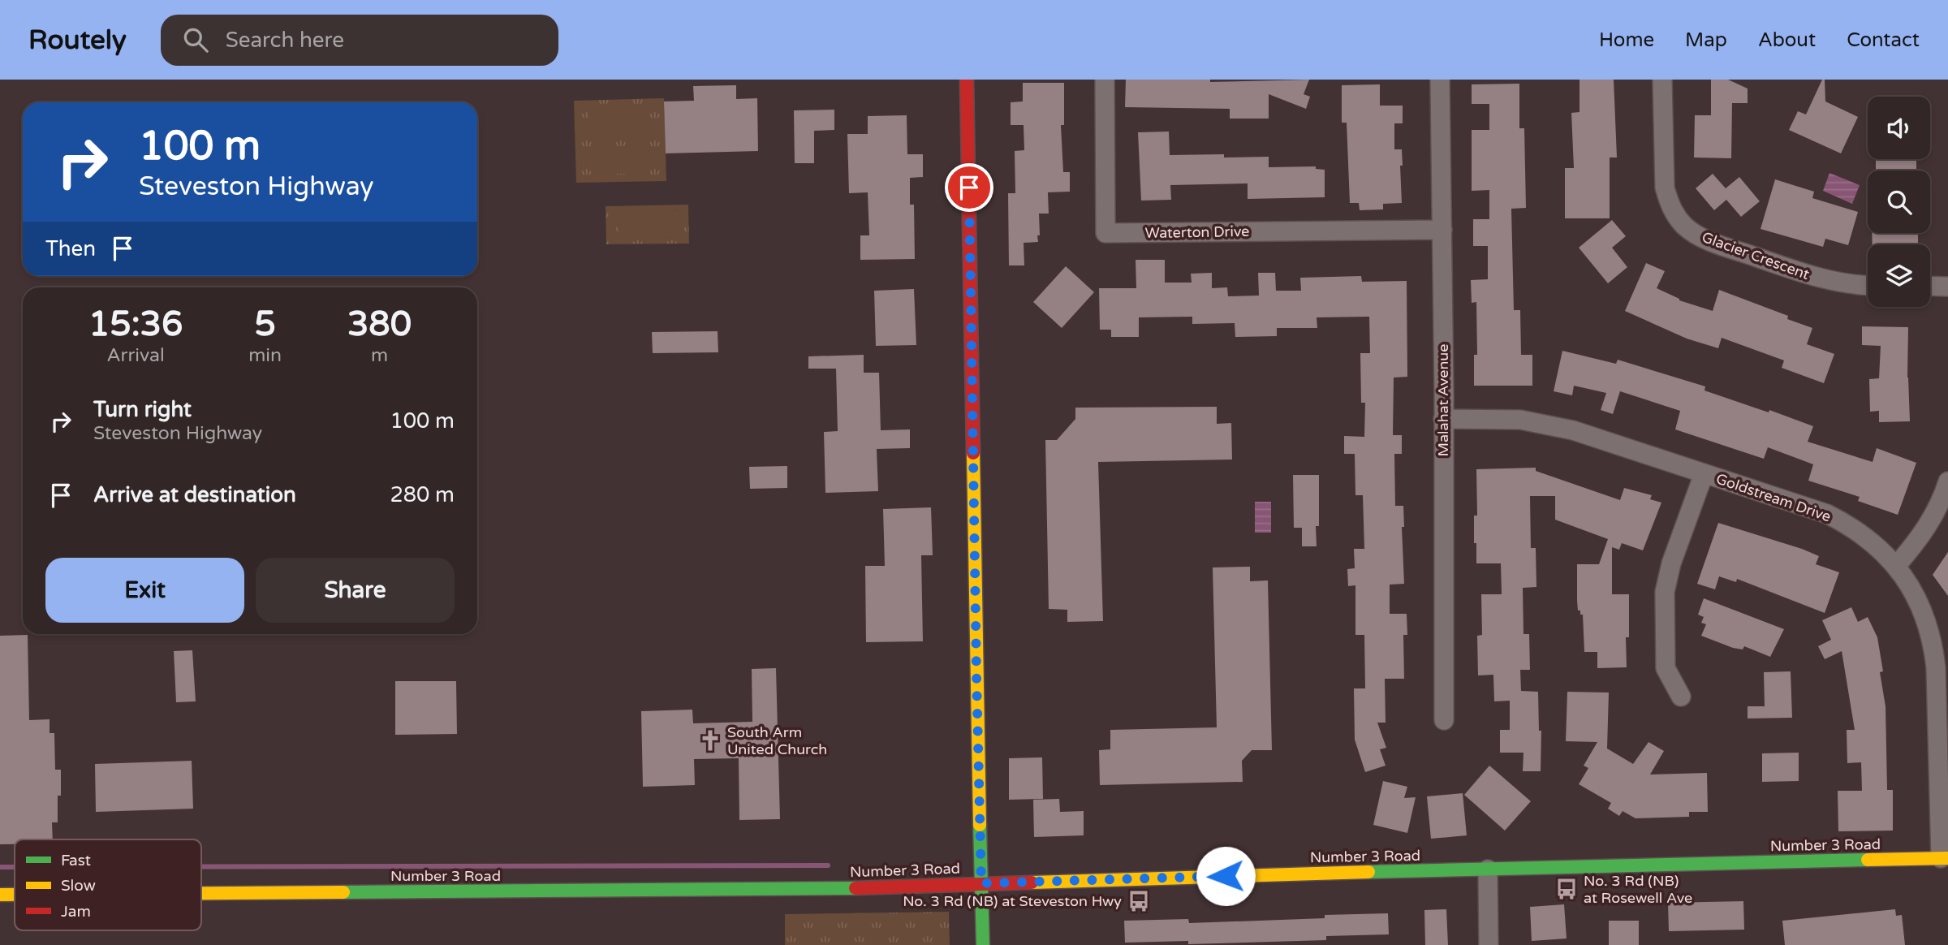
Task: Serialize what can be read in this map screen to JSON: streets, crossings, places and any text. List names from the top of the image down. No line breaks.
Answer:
{"streets":{"main road":["Number 3 Road"],"street":["Waterton Drive","Glacier Crescent","Malahat Avenue","Goldstream Drive"]},"crossings":[["Waterton Drive","Malahat Avenue"],["Malahat Avenue","Goldstream Drive"],["Goldstream Drive","Number 3 Road"]],"places":{"church":["South Arm United Church"],"bus stop":["No. 3 Rd (NB) at Rosewell Ave","No. 3 Rd (NB) at Steveston Hwy"]},"legend":["Fast","Slow","Jam"],"page":{"header":"Routely","search":"Search here","nav":["Home","Map","About","Contact"],"turn":["100 m","Steveston Highway"],"then":"Then","eta":["15:36","Arrival","5","min","380","m"],"list":[{"name":"Turn right","note":"Steveston Highway","value":"100 m"},{"name":"Arrive at destination","value":"280 m"}],"buttons":["Exit","Share"]}}
